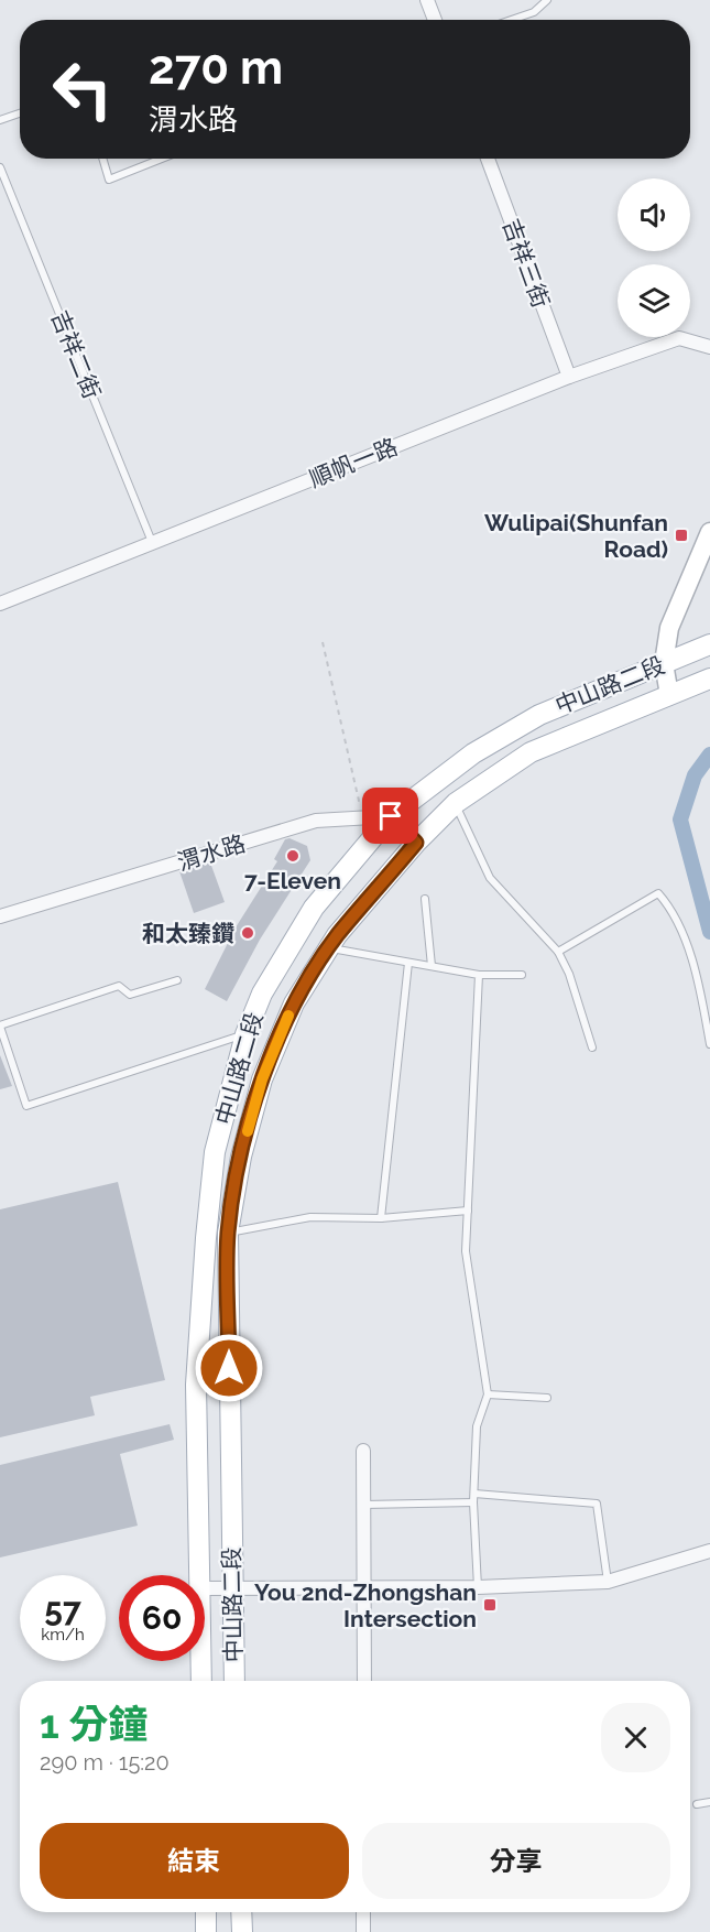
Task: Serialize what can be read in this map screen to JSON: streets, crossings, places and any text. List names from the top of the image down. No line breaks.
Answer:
{"streets":{"main road":["中山路二段"],"street":["吉祥三街","順帆一路","渭水路"],"lane":["吉祥二街"]},"crossings":[["吉祥三街","順帆一路"],["吉祥二街","順帆一路"],["中山路二段","渭水路"]],"places":{"transit":["Wulipai(Shunfan Road)","You 2nd-Zhongshan Intersection"],"other":["7-Eleven","和太臻鑽"]},"page":{"turn":["270 m","渭水路"],"speed":"57 km/h","limit":"60","heading":["1 分鐘","290 m · 15:20"],"buttons":["結束","分享"]}}
